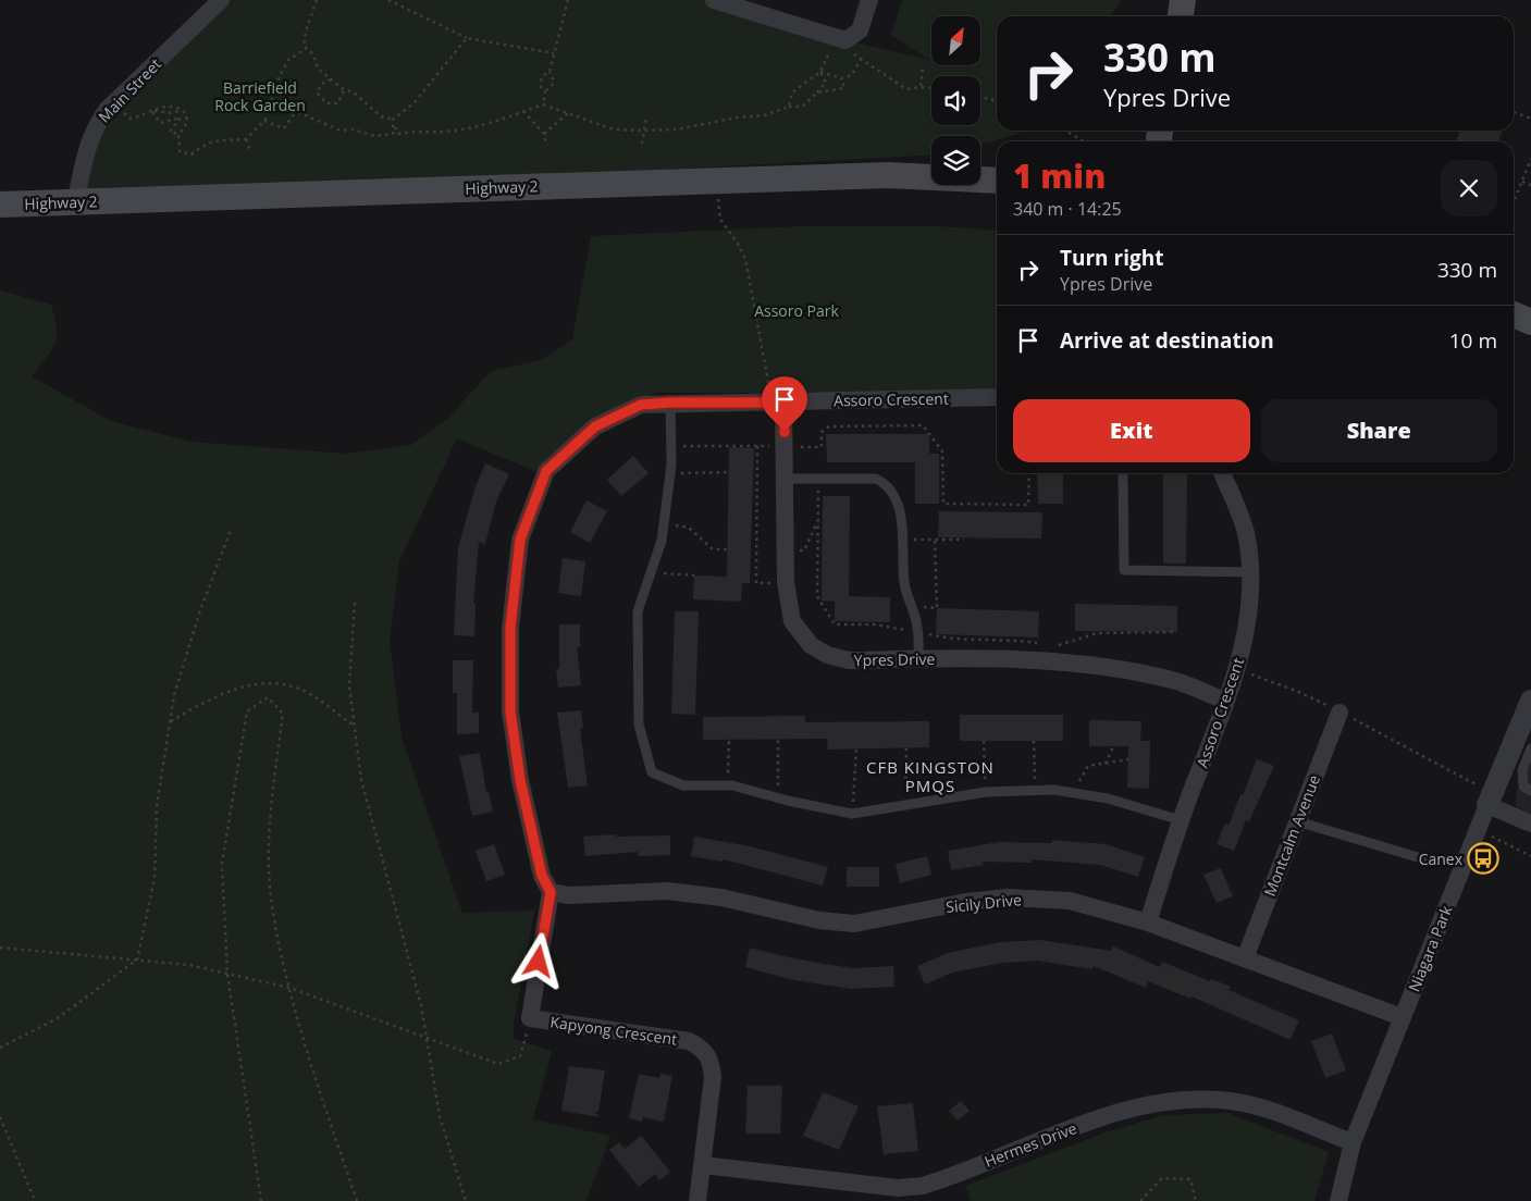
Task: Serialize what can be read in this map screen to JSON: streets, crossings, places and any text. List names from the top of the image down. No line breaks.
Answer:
{"streets":{"main road":["Highway 2"],"street":["Main Street","Assoro Crescent","Ypres Drive","Montcalm Avenue","Sicily Drive","Niagara Park","Kapyong Crescent","Hermes Drive"]},"crossings":[["Main Street","Highway 2"],["Assoro Crescent","Ypres Drive"],["Assoro Crescent","Sicily Drive"],["Montcalm Avenue","Sicily Drive"],["Sicily Drive","Niagara Park"],["Niagara Park","Hermes Drive"],["Kapyong Crescent","Hermes Drive"]],"districts":["CFB KINGSTON PMQS"],"parks":["Barriefield Rock Garden","Assoro Park"],"places":{"bus stop":["Canex"]},"north":"top right","page":{"turn":["330 m","Ypres Drive"],"heading":["1 min","340 m · 14:25"],"list":[{"name":"Turn right","note":"Ypres Drive","value":"330 m"},{"name":"Arrive at destination","value":"10 m"}],"buttons":["Exit","Share"]}}
